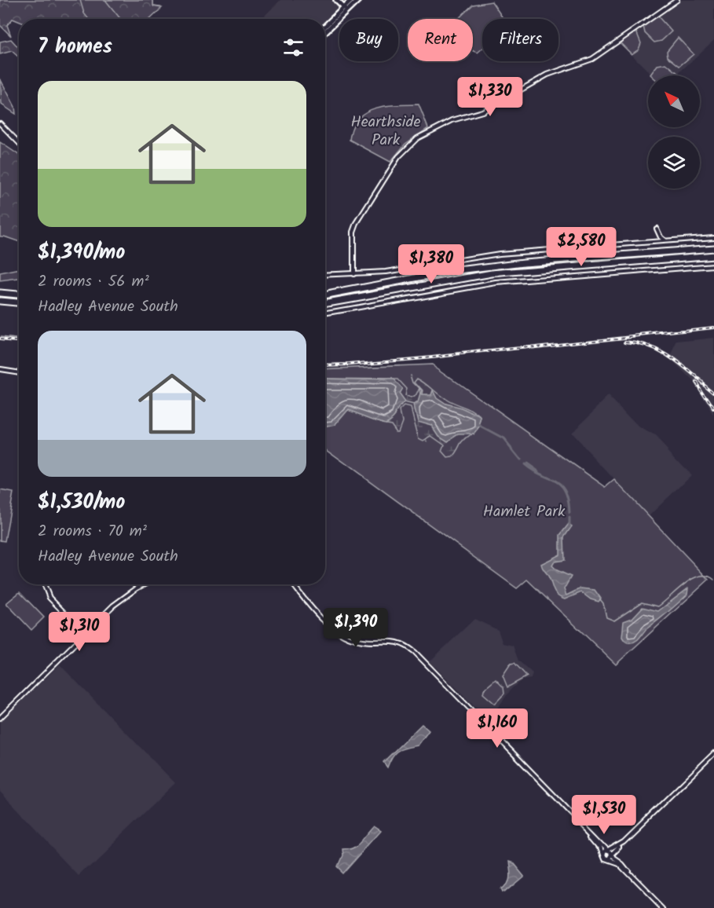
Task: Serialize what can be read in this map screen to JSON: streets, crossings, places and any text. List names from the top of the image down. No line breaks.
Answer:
{"parks":["Hearthside Park","Hamlet Park"],"north":"top left","page":{"chip":["Buy","Rent","Filters"],"heading":"7 homes","list":[{"name":"$1,390/mo","note":"2 rooms · 56 m² · Hadley Avenue South"},{"name":"$1,530/mo","note":"2 rooms · 70 m² · Hadley Avenue South"}],"price":["$1,330","$2,580","$1,380","$1,390","$1,310","$1,160","$1,530"]}}
